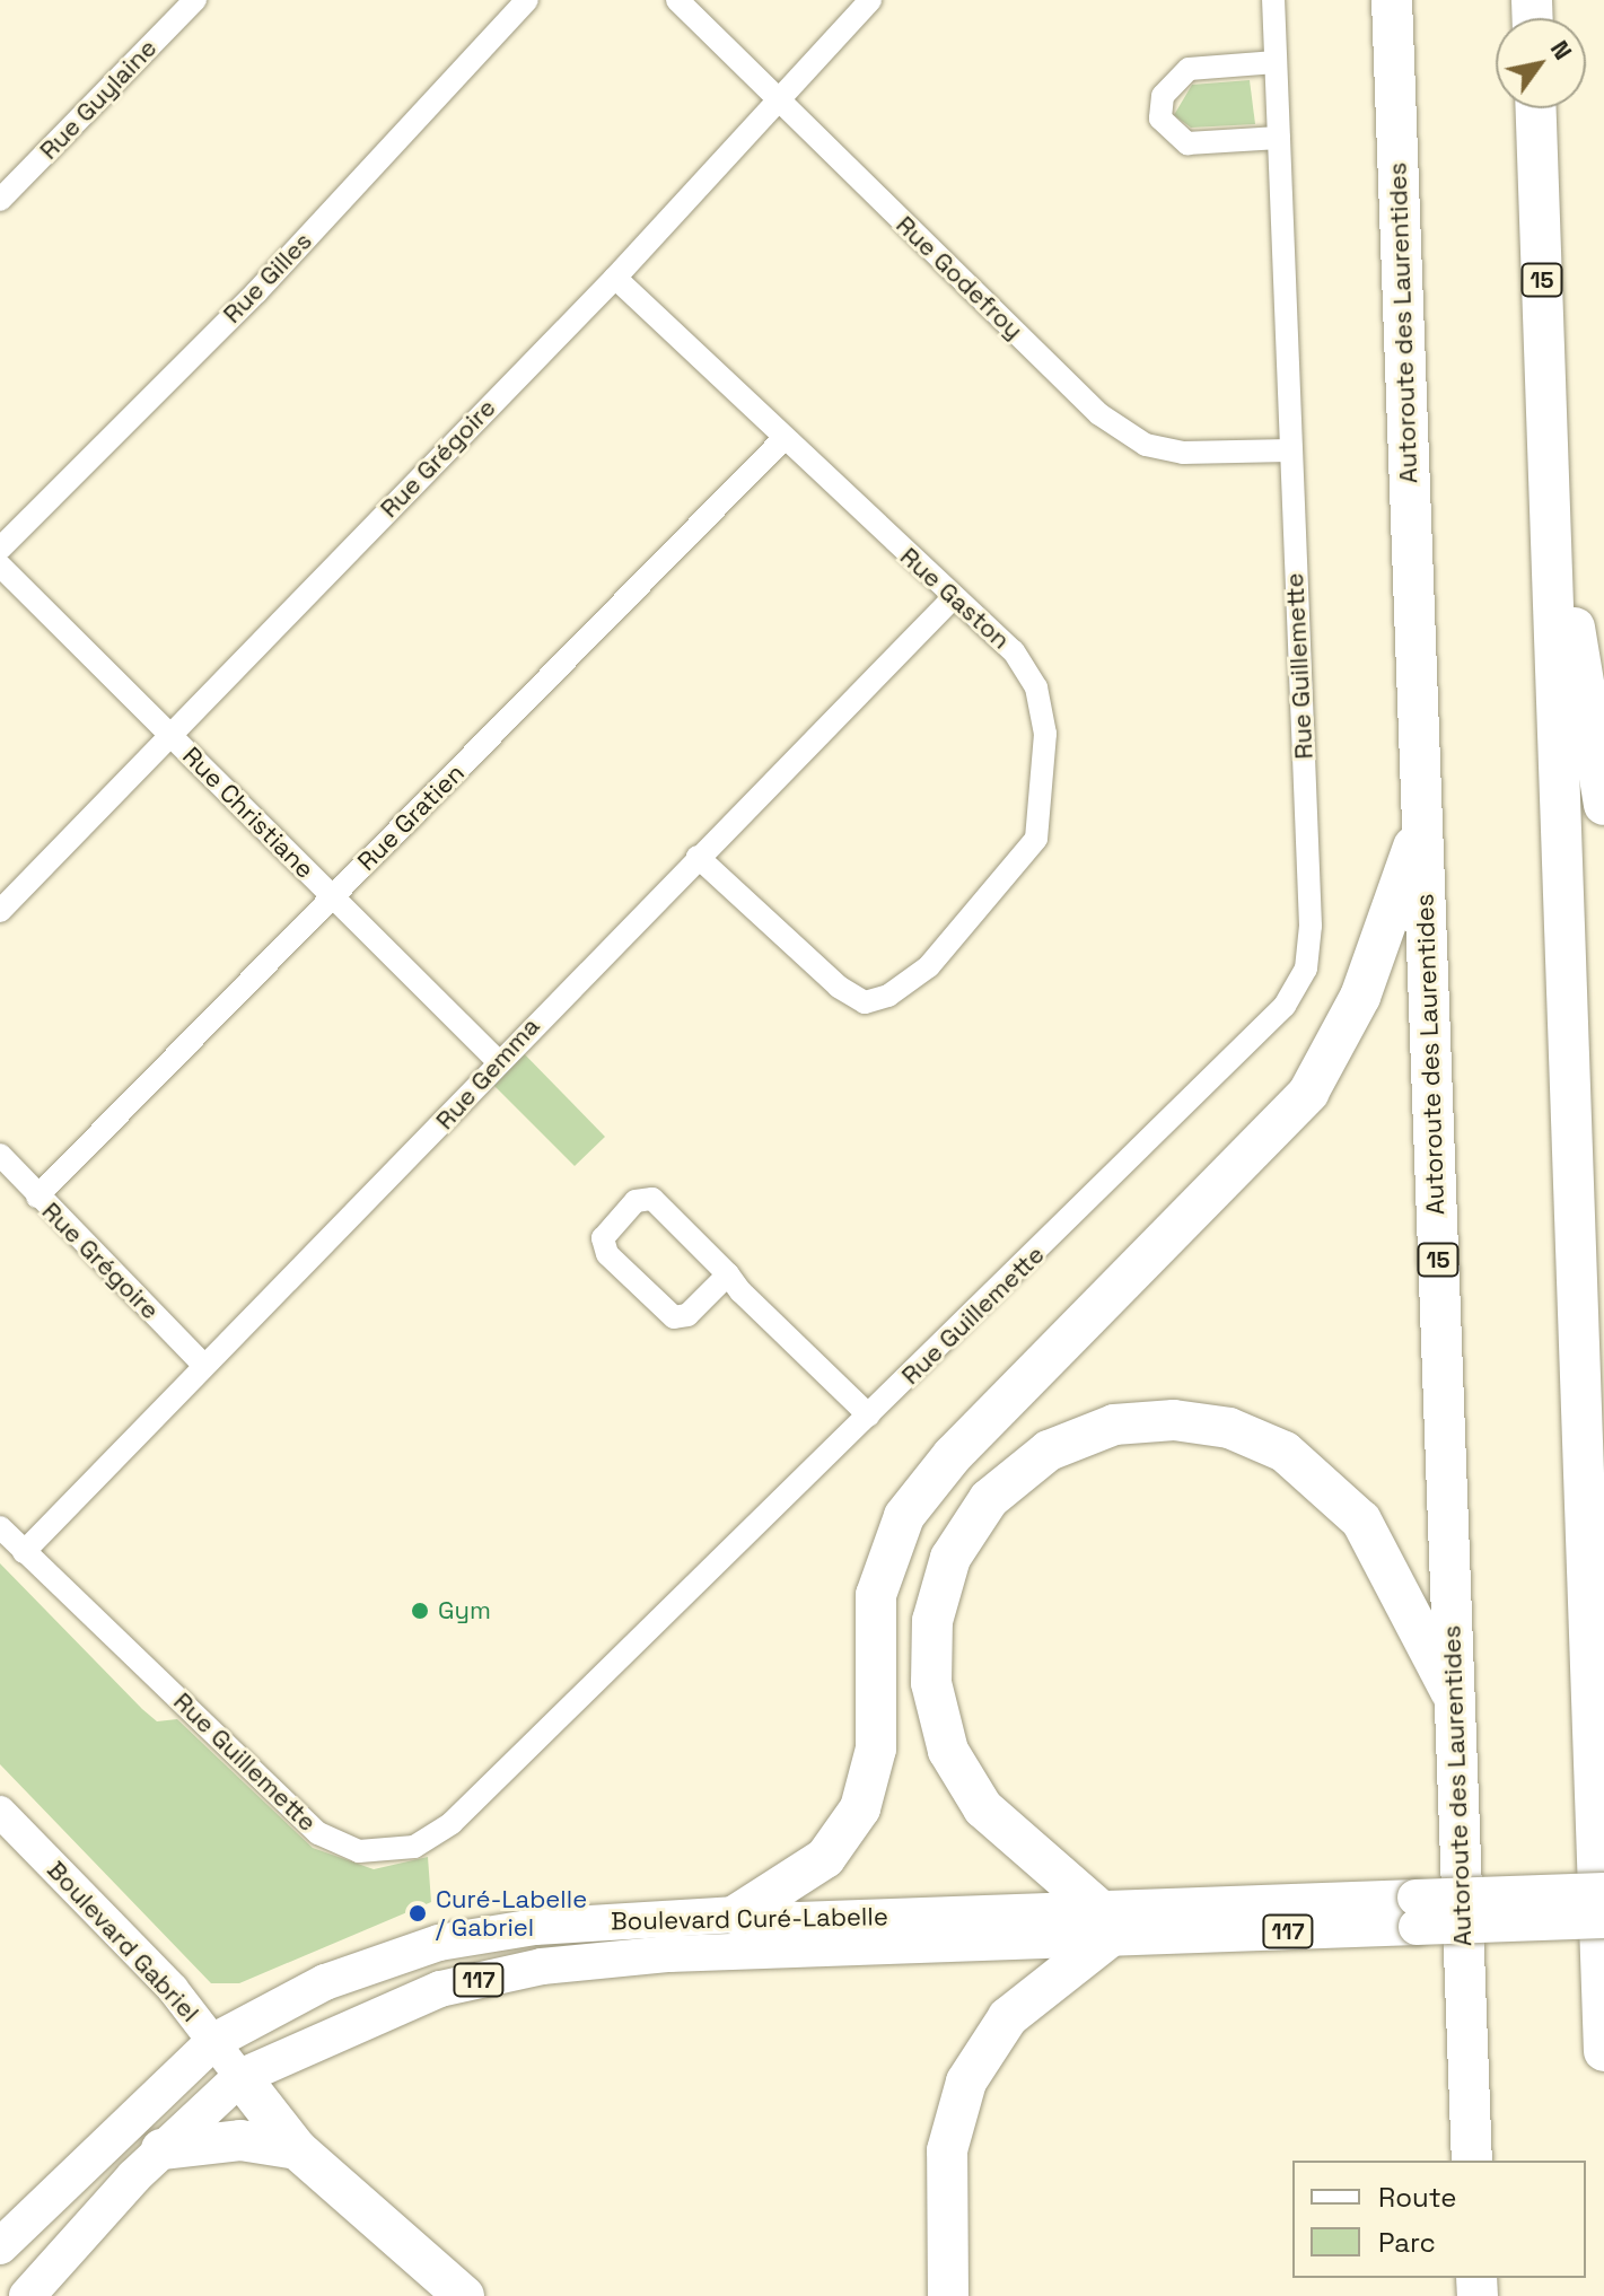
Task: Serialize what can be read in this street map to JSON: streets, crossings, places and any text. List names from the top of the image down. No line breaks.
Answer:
{"streets":{"highway":["15","Autoroute des Laurentides"],"main road":["Boulevard Curé-Labelle","117"],"street":["Rue Guylaine","Rue Gilles","Rue Godefroy","Rue Grégoire","Rue Gaston","Rue Guillemette","Rue Christiane","Rue Gratien","Rue Gemma","Boulevard Gabriel"]},"crossings":[["Rue Godefroy","Rue Grégoire"],["Rue Godefroy","Rue Guillemette"],["Rue Grégoire","Rue Gaston"],["Rue Grégoire","Rue Christiane"],["Rue Grégoire","Rue Gratien"],["Rue Grégoire","Rue Gemma"],["Rue Gaston","Rue Gratien"],["Rue Gaston","Rue Gemma"],["Rue Guillemette","Rue Gemma"],["Rue Christiane","Rue Gratien"],["Rue Christiane","Rue Gemma"],["Boulevard Curé-Labelle","Boulevard Gabriel"]],"places":["Gym","Curé-Labelle / Gabriel"],"legend":["Route","Parc"],"north":"top right"}
